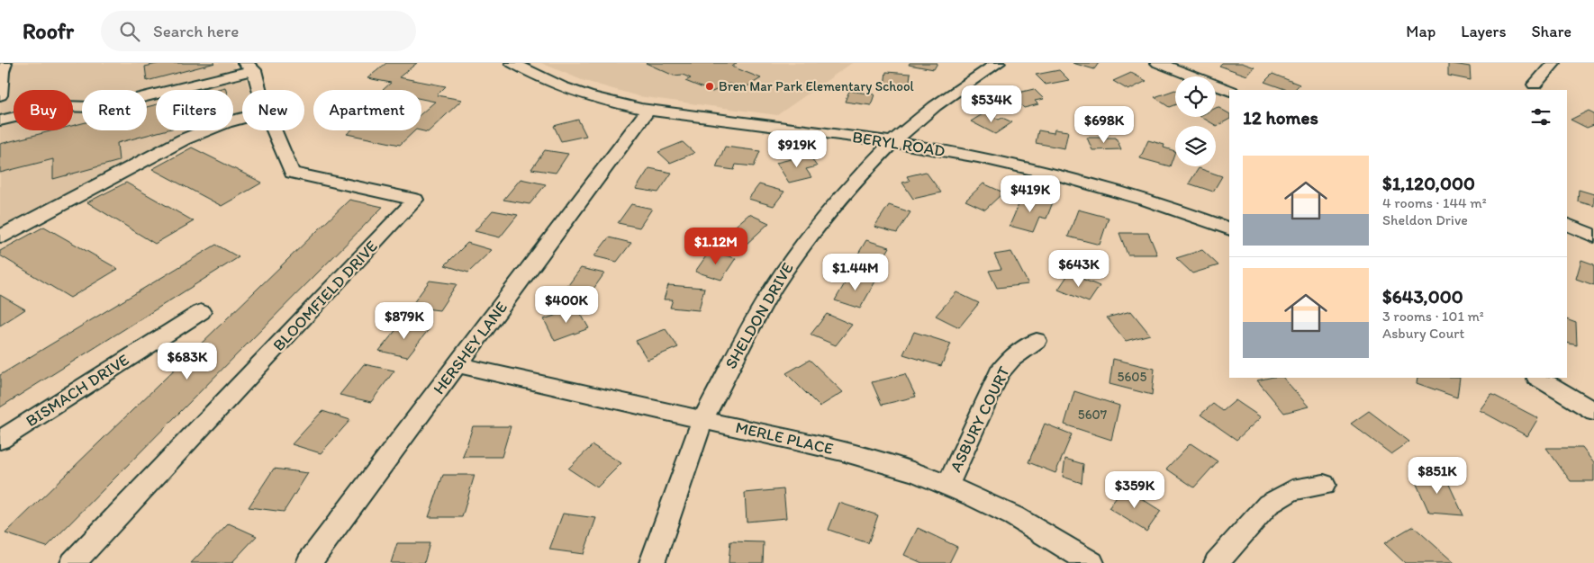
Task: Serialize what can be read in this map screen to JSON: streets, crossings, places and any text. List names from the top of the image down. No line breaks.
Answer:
{"streets":{"street":["BERYL ROAD","BLOOMFIELD DRIVE","SHELDON DRIVE","HERSHEY LANE","BISMACH DRIVE","ASBURY COURT","MERLE PLACE"]},"crossings":[["BERYL ROAD","SHELDON DRIVE"],["BERYL ROAD","HERSHEY LANE"],["SHELDON DRIVE","MERLE PLACE"],["HERSHEY LANE","MERLE PLACE"],["ASBURY COURT","MERLE PLACE"]],"places":["Bren Mar Park Elementary School"],"house_numbers":["5605","5607"],"page":{"header":"Roofr","search":"Search here","nav":["Map","Layers","Share"],"price":["$534K","$698K","$919K","$419K","$1.12M","$643K","$1.44M","$400K","$879K","$683K","$851K","$359K"],"chip":["Buy","Rent","Filters","New","Apartment"],"heading":"12 homes","list":[{"name":"$1,120,000","note":"4 rooms · 144 m² · Sheldon Drive"},{"name":"$643,000","note":"3 rooms · 101 m² · Asbury Court"}]}}
